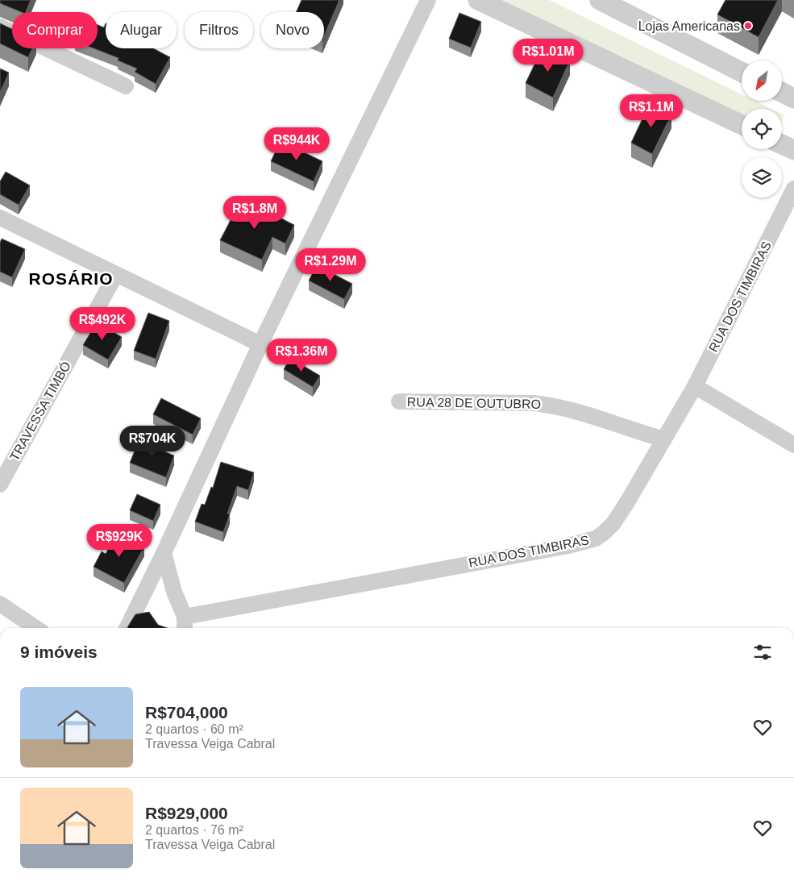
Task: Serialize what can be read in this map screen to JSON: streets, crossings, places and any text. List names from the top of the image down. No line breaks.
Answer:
{"streets":{"street":["RUA DOS TIMBIRAS","RUA 28 DE OUTUBRO","TRAVESSA TIMBÓ"]},"crossings":[["RUA DOS TIMBIRAS","RUA 28 DE OUTUBRO"]],"districts":["ROSÁRIO"],"places":["Lojas Americanas"],"north":"bottom left","page":{"chip":["Comprar","Alugar","Filtros","Novo"],"price":["R$1.01M","R$1.1M","R$944K","R$1.8M","R$1.29M","R$492K","R$1.36M","R$704K","R$929K"],"heading":"9 imóveis","list":[{"name":"R$704,000","note":"2 quartos · 60 m² · Travessa Veiga Cabral"},{"name":"R$929,000","note":"2 quartos · 76 m² · Travessa Veiga Cabral"}]}}
